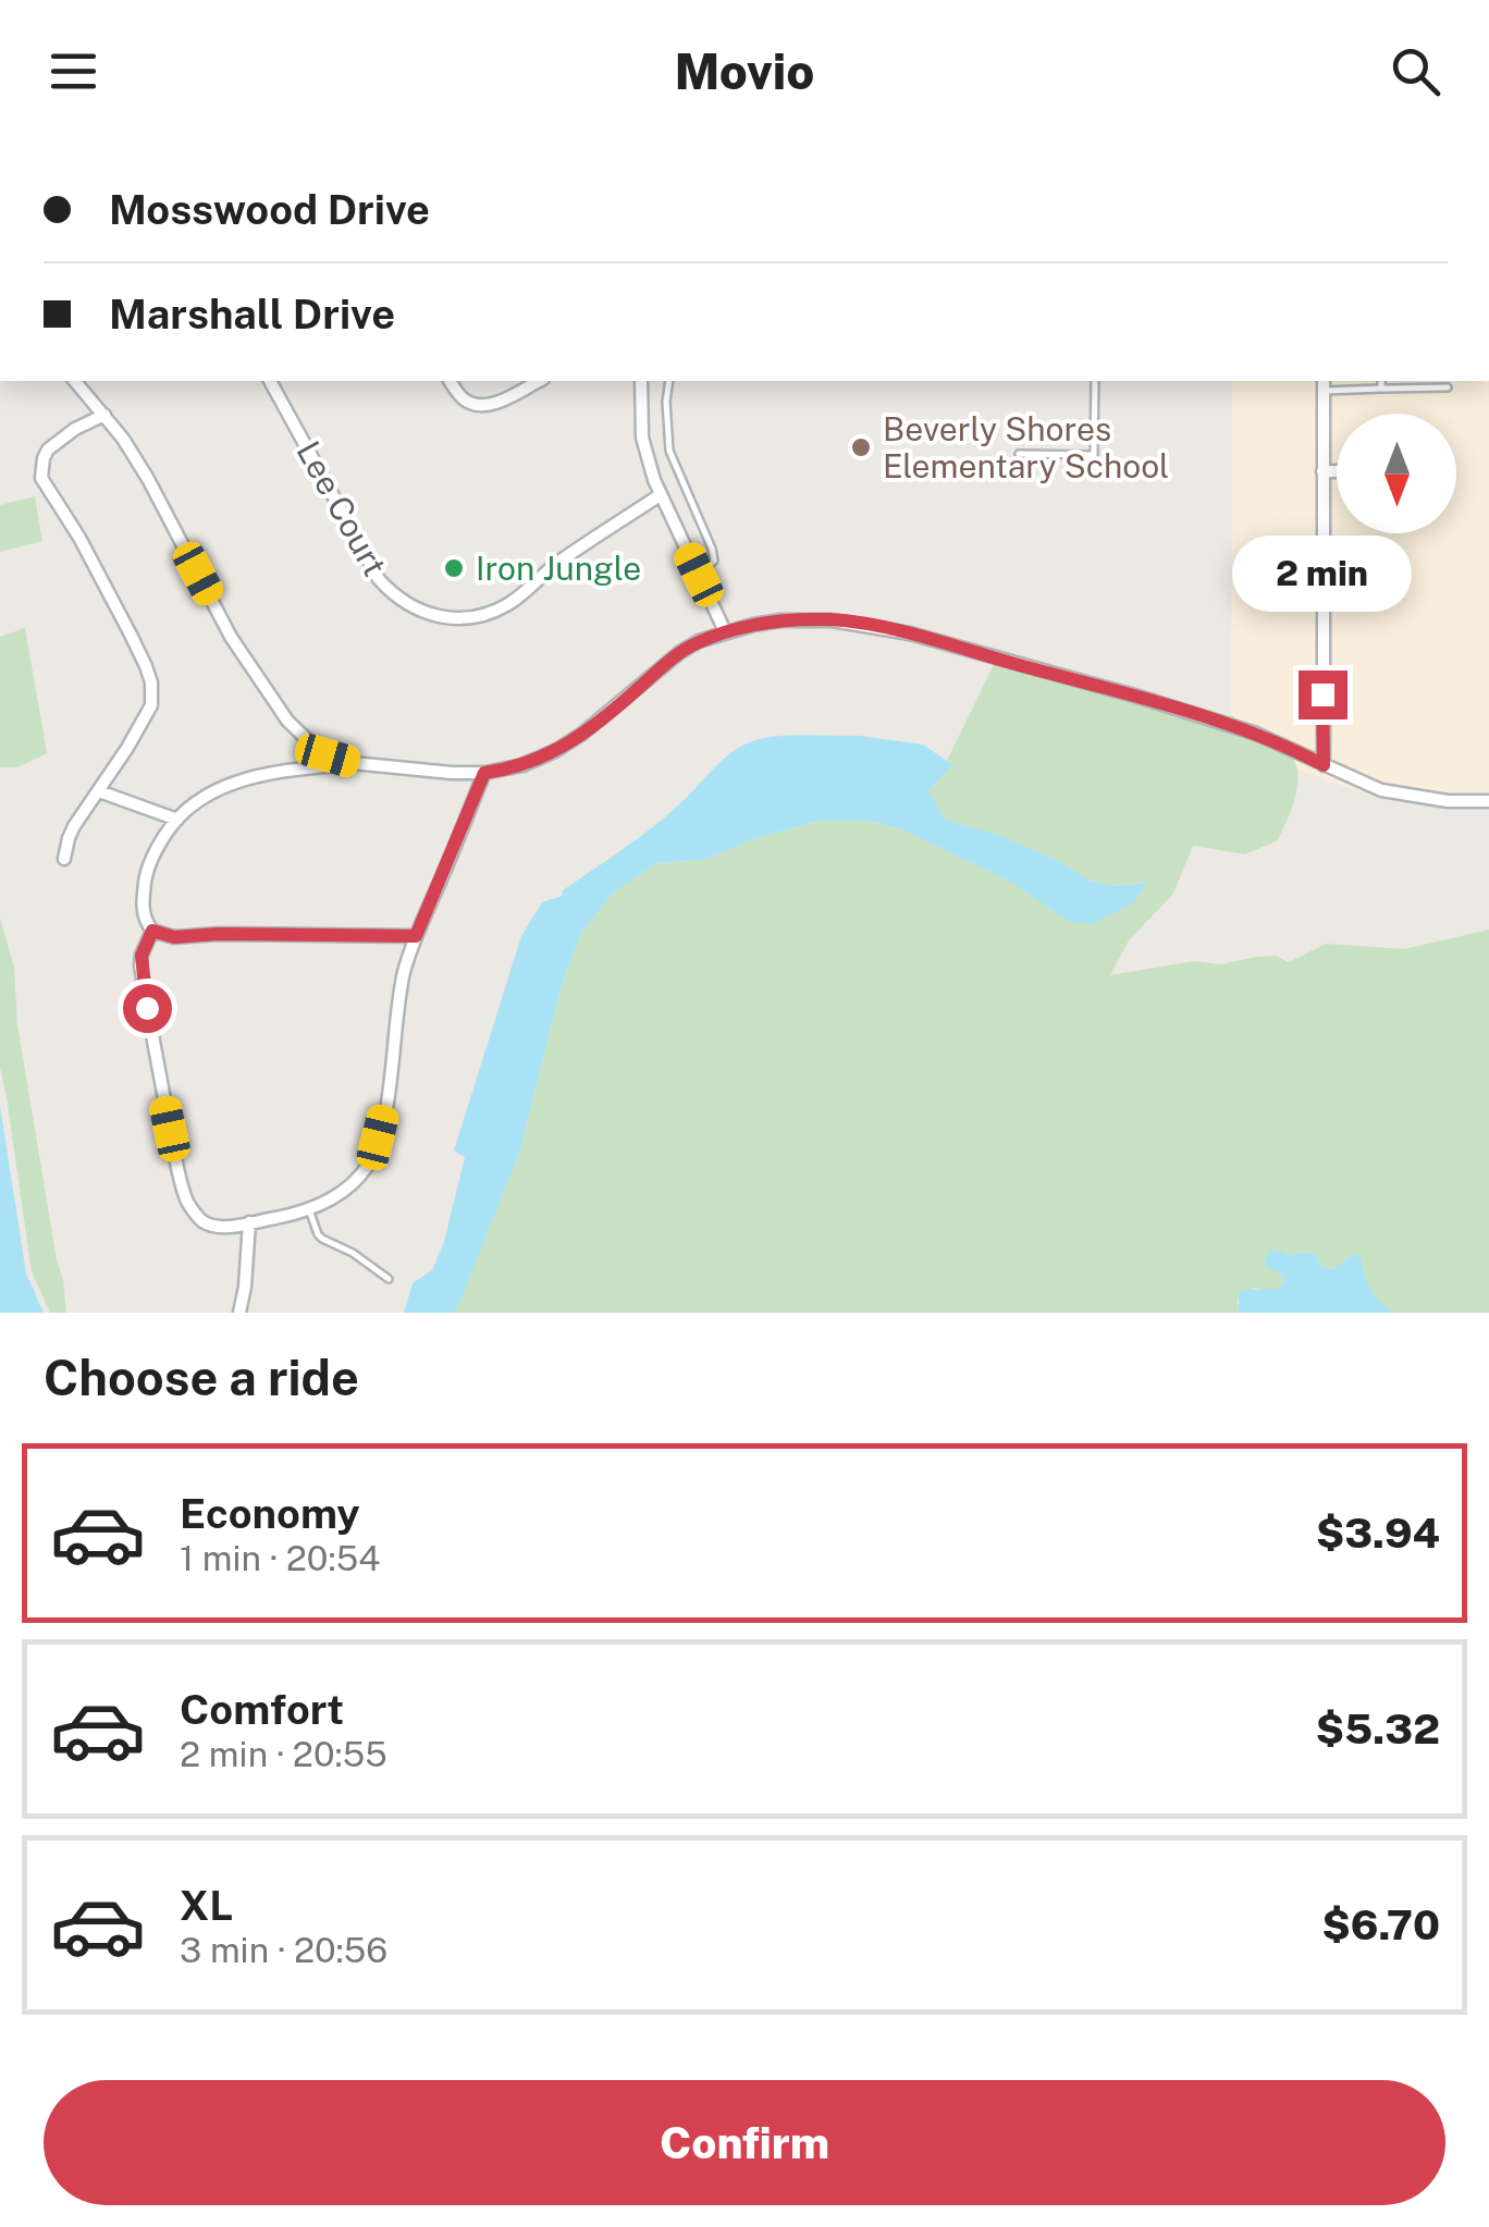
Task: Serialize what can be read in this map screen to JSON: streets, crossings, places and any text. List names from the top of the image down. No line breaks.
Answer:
{"streets":{"street":["Lee Court"]},"places":["Beverly Shores Elementary School","Iron Jungle"],"north":"bottom","page":{"header":"Movio","banner":["Mosswood Drive","Marshall Drive"],"bubble":"2 min","heading":"Choose a ride","list":[{"name":"Economy","note":"1 min · 20:54","value":"$3.94"},{"name":"Comfort","note":"2 min · 20:55","value":"$5.32"},{"name":"XL","note":"3 min · 20:56","value":"$6.70"}],"buttons":"Confirm"}}
